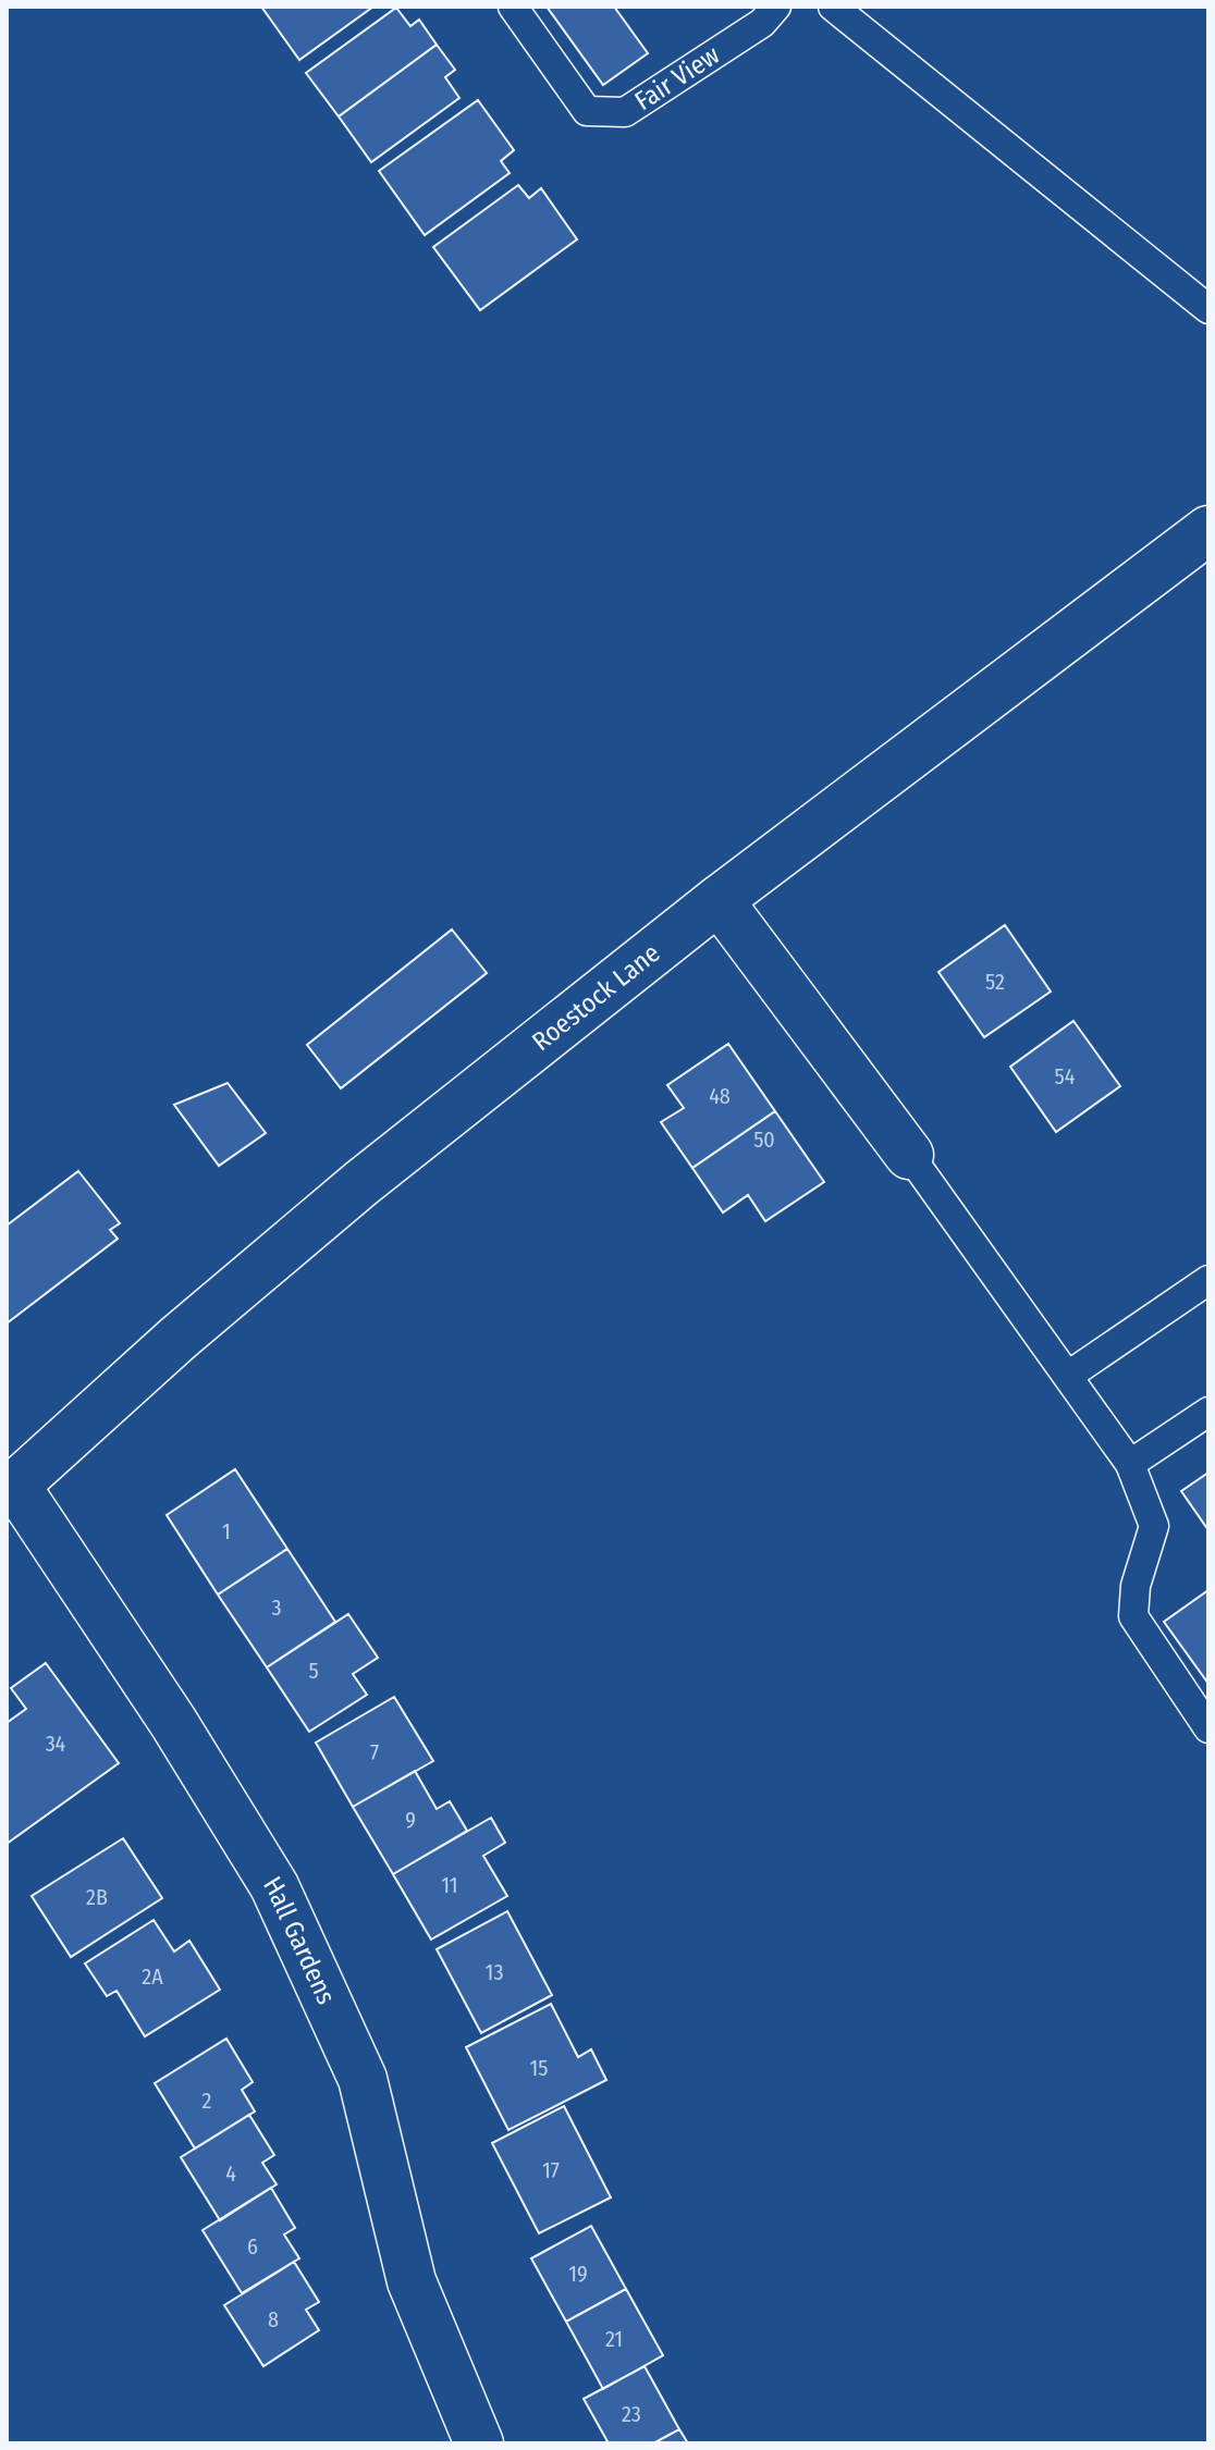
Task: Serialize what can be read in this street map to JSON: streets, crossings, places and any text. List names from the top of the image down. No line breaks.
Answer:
{"streets":{"street":["Roestock Lane","Hall Gardens"],"lane":["Fair View"]},"crossings":[["Roestock Lane","Hall Gardens"]],"house_numbers":["52","54","48","50","1","3","5","34","7","9","11","2B","13","2A","15","2","17","4","6","19","8","21","23"]}
